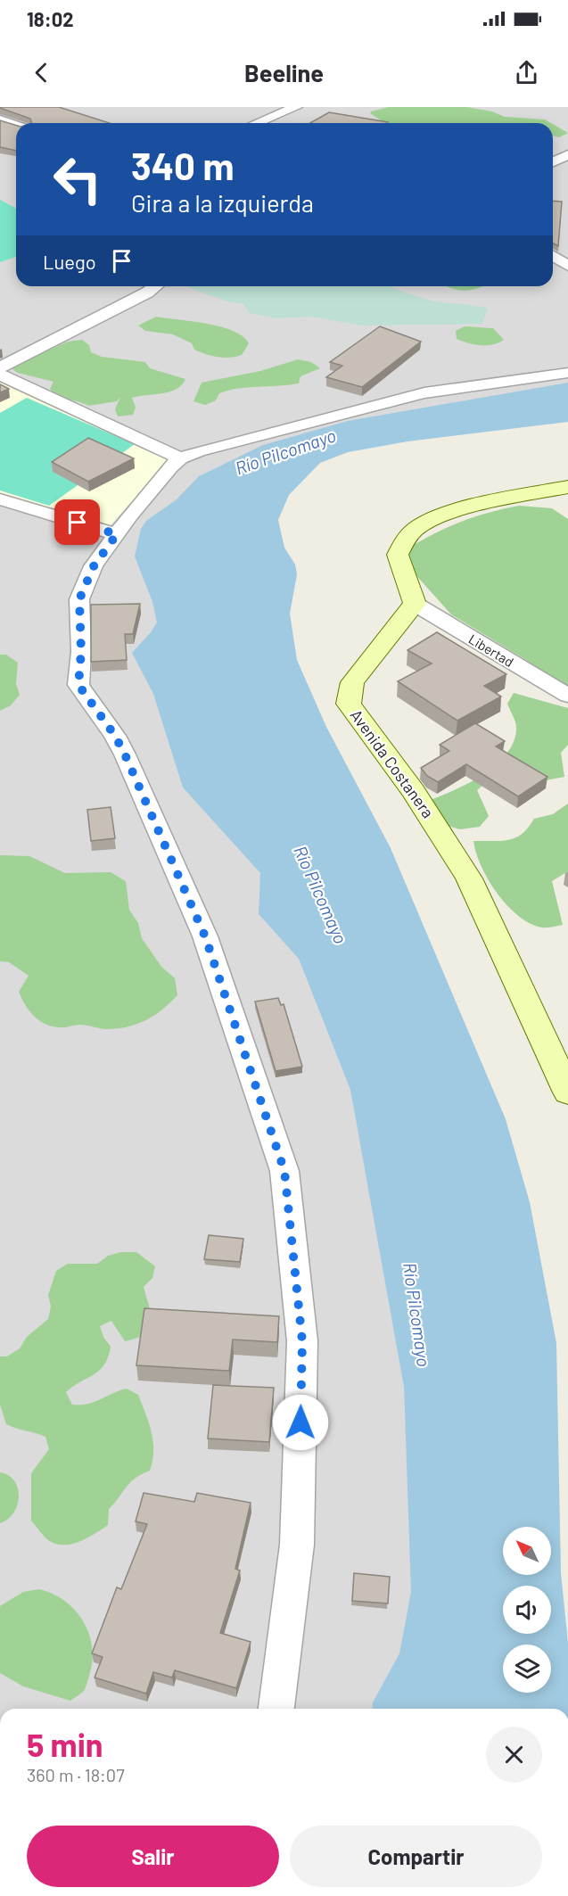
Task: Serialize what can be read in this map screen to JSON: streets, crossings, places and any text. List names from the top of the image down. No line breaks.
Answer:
{"streets":{"street":["Libertad","Avenida Costanera"]},"crossings":[["Libertad","Avenida Costanera"]],"water":["Río Pilcomayo"],"north":"top left","page":{"status":"18:02","header":"Beeline","turn":["340 m","Gira a la izquierda"],"then":"Luego","heading":["5 min","360 m · 18:07"],"buttons":["Salir","Compartir"]}}
